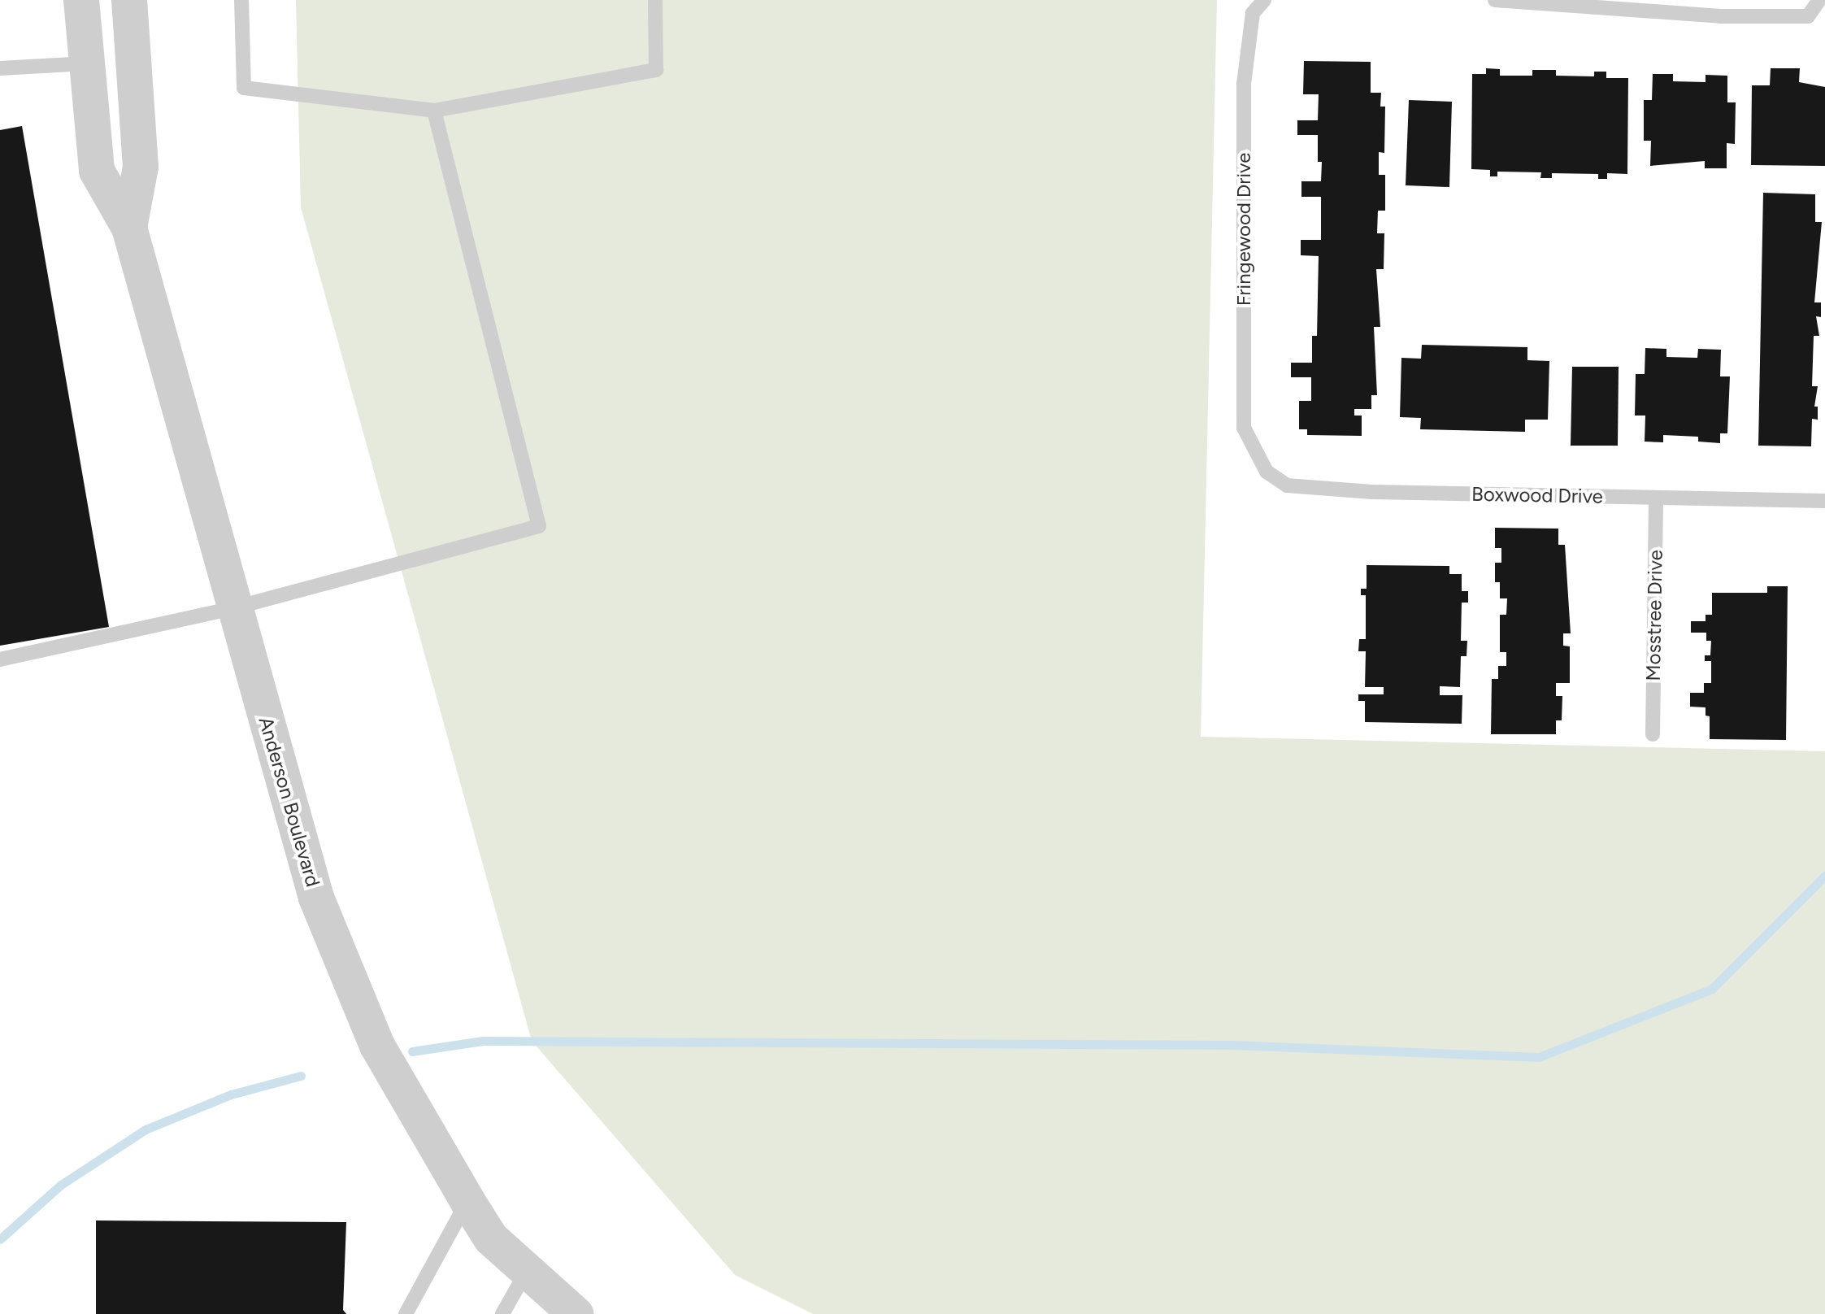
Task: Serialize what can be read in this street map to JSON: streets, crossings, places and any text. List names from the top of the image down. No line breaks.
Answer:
{"streets":{"street":["Anderson Boulevard"],"lane":["Fringewood Drive","Boxwood Drive","Mosstree Drive"]},"crossings":[["Fringewood Drive","Boxwood Drive"],["Boxwood Drive","Mosstree Drive"]]}
